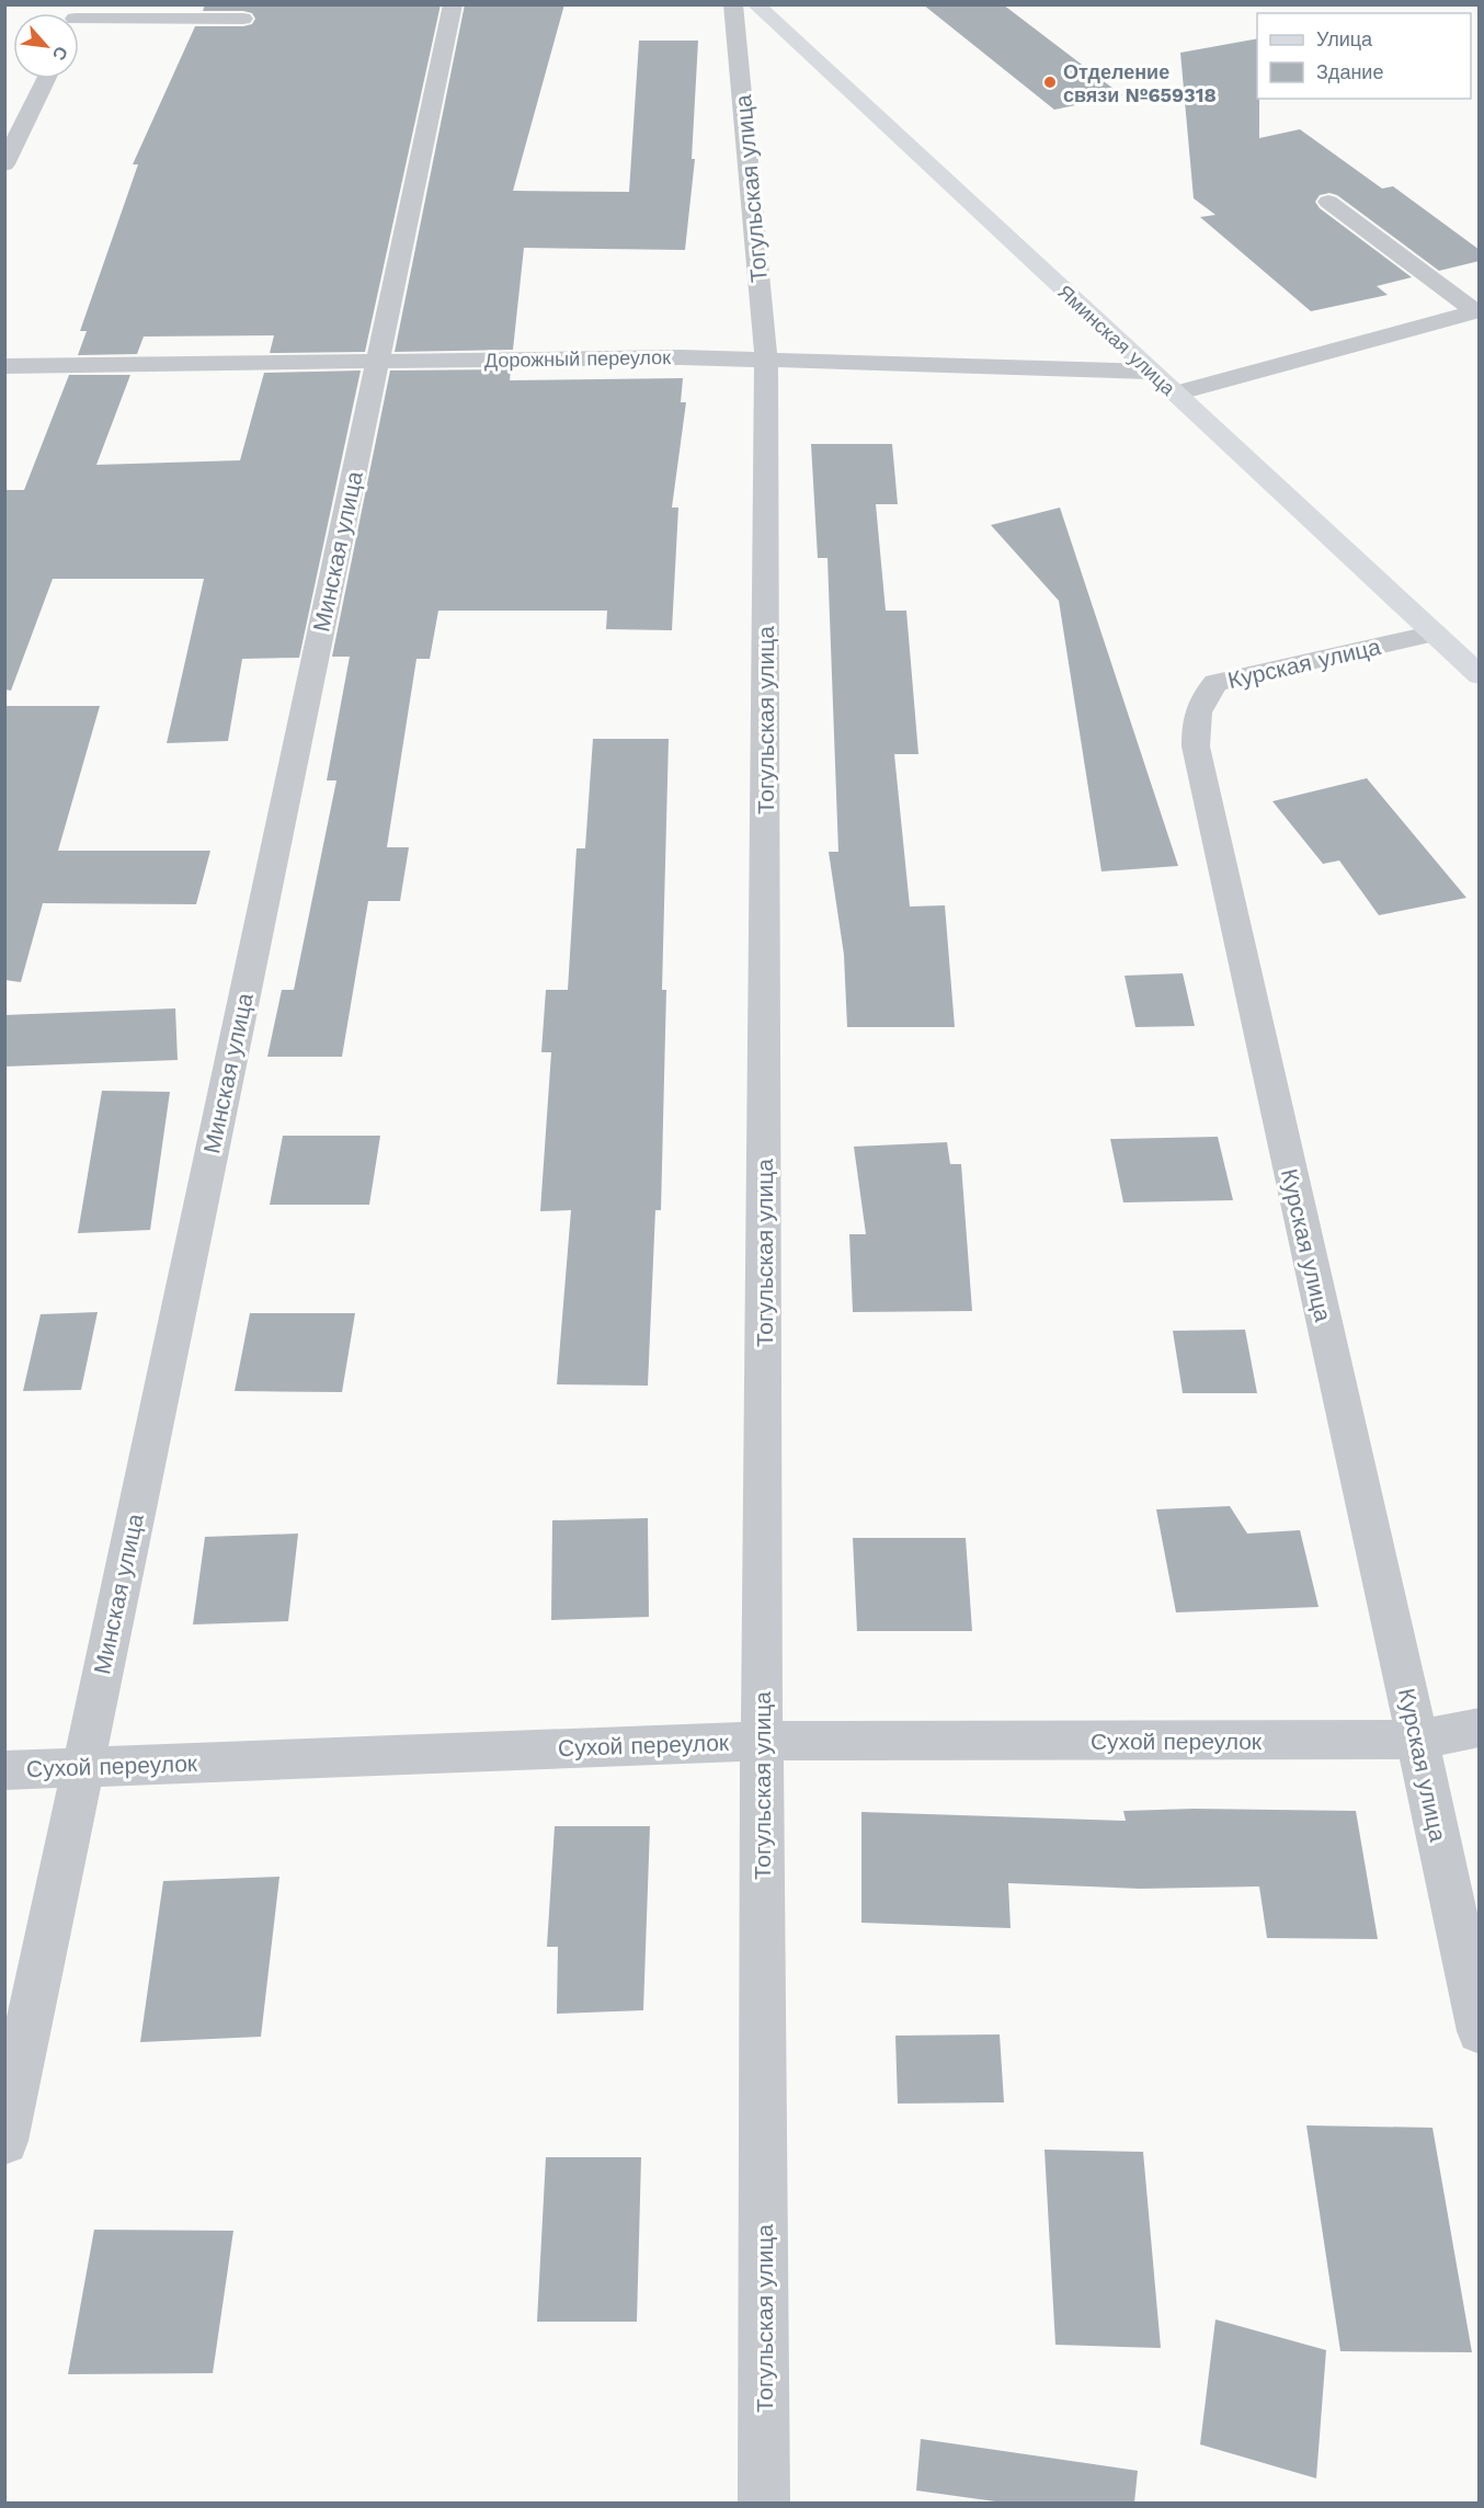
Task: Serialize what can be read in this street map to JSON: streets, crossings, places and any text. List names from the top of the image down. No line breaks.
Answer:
{"streets":{"main road":["Яминская улица"],"street":["Тогульская улица","Дорожный переулок","Минская улица","Курская улица","Сухой переулок"]},"crossings":[["Тогульская улица","Дорожный переулок"],["Тогульская улица","Сухой переулок"],["Яминская улица","Дорожный переулок"],["Яминская улица","Курская улица"],["Дорожный переулок","Минская улица"],["Минская улица","Сухой переулок"],["Курская улица","Сухой переулок"]],"places":["Отделение связи №659318"],"legend":["Улица","Здание"],"north":"bottom right"}
